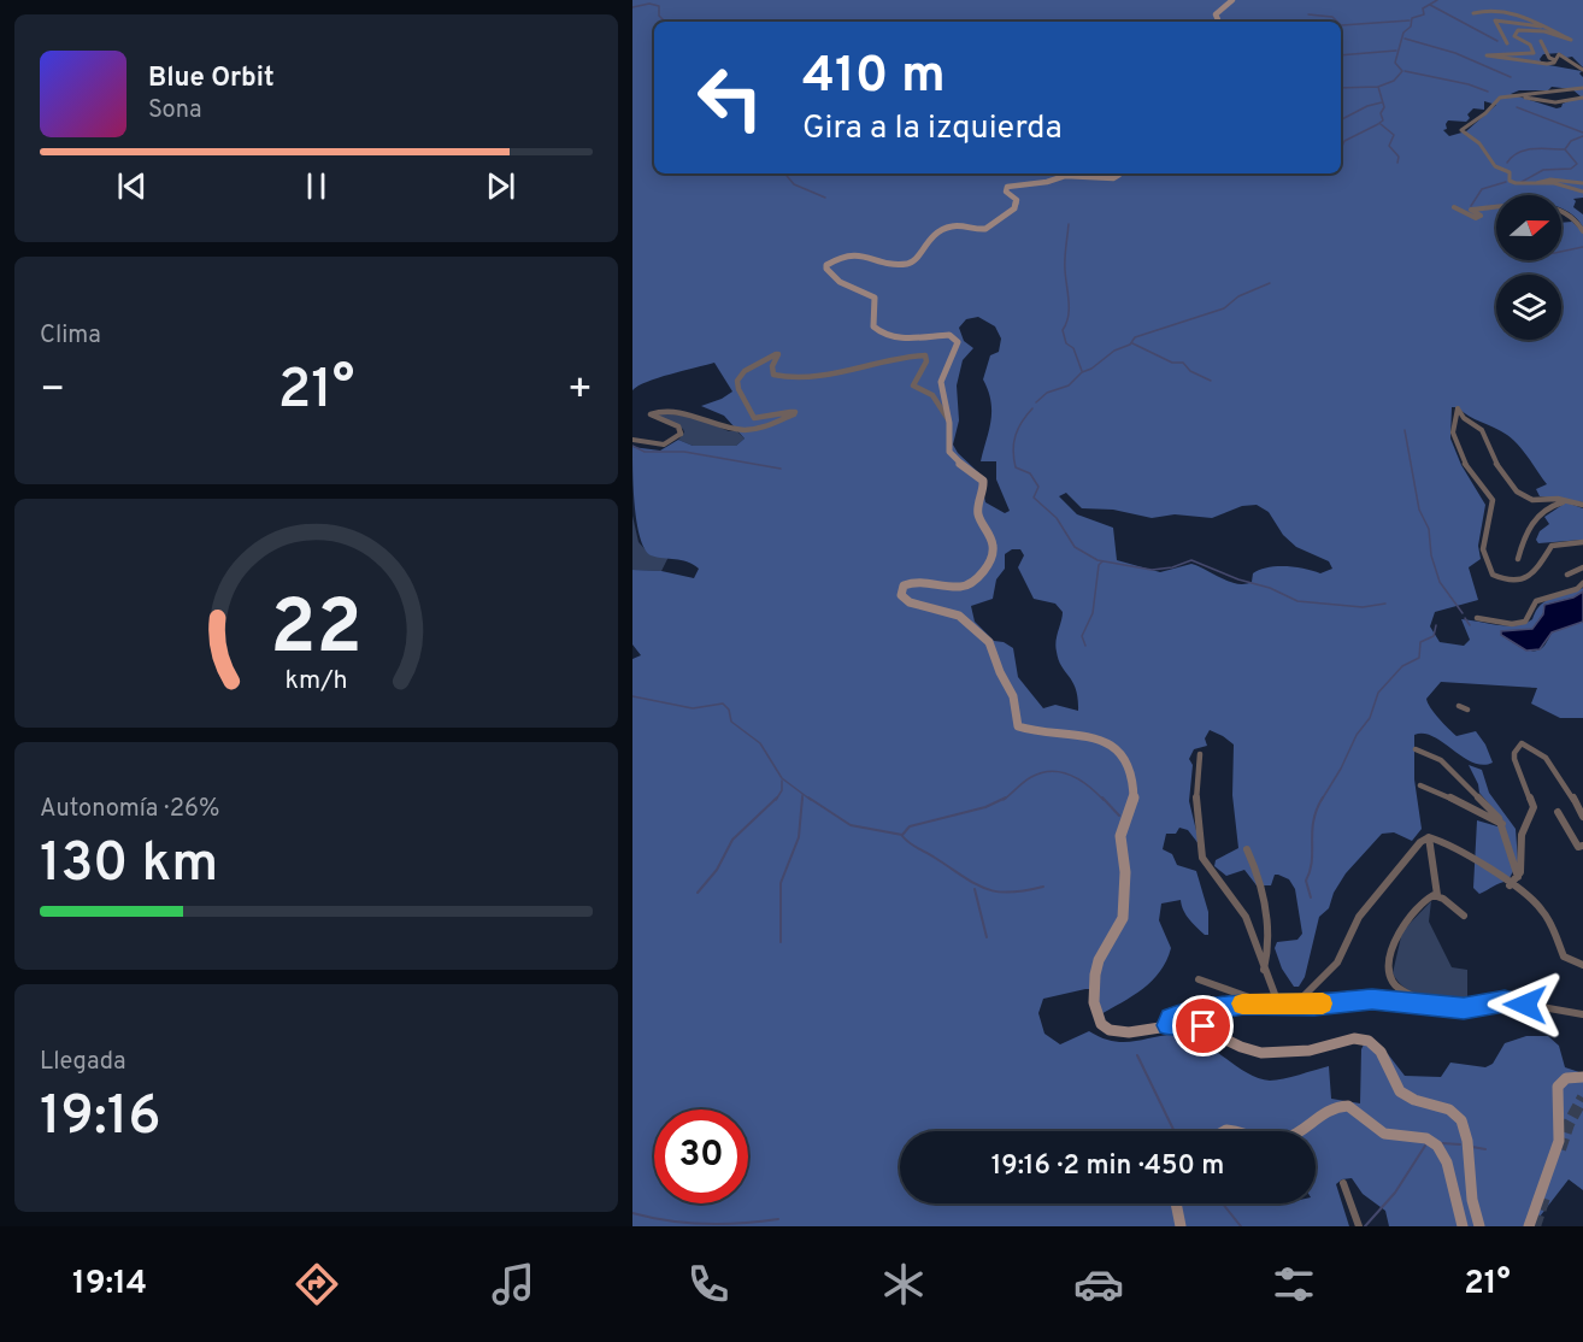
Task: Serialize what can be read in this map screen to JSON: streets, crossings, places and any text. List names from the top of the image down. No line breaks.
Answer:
{"north":"right","page":{"turn":["410 m","Gira a la izquierda"],"song":["Blue Orbit","Sona"],"tile":["Clima",["Autonomía · 26%","130 km"],["Llegada","19:16"]],"heat":["−","21°","+"],"limit":"30","trip":"19:16 · 2 min · 450 m","tabs":["19:14","21°"],"gauge":["22","km/h"]}}
